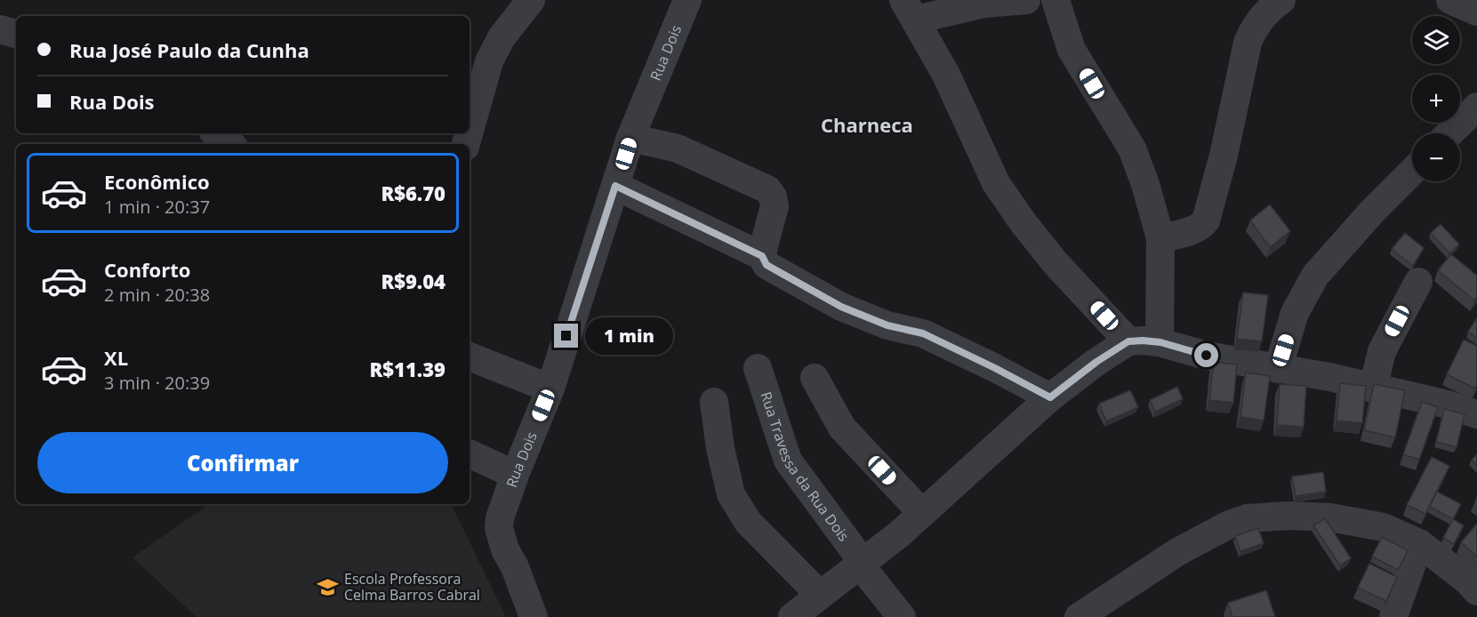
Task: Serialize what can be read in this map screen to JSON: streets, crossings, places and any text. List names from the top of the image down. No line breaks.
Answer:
{"streets":{"street":["Rua Dois","Rua Travessa da Rua Dois"]},"districts":["Charneca"],"places":{"school or university":["Escola Professora Celma Barros Cabral"]},"page":{"map_buttons":["+","−"],"banner":["Rua José Paulo da Cunha","Rua Dois"],"list":[{"name":"Econômico","note":"1 min · 20:37","value":"R$6.70"},{"name":"Conforto","note":"2 min · 20:38","value":"R$9.04"},{"name":"XL","note":"3 min · 20:39","value":"R$11.39"}],"bubble":"1 min","buttons":"Confirmar"}}
